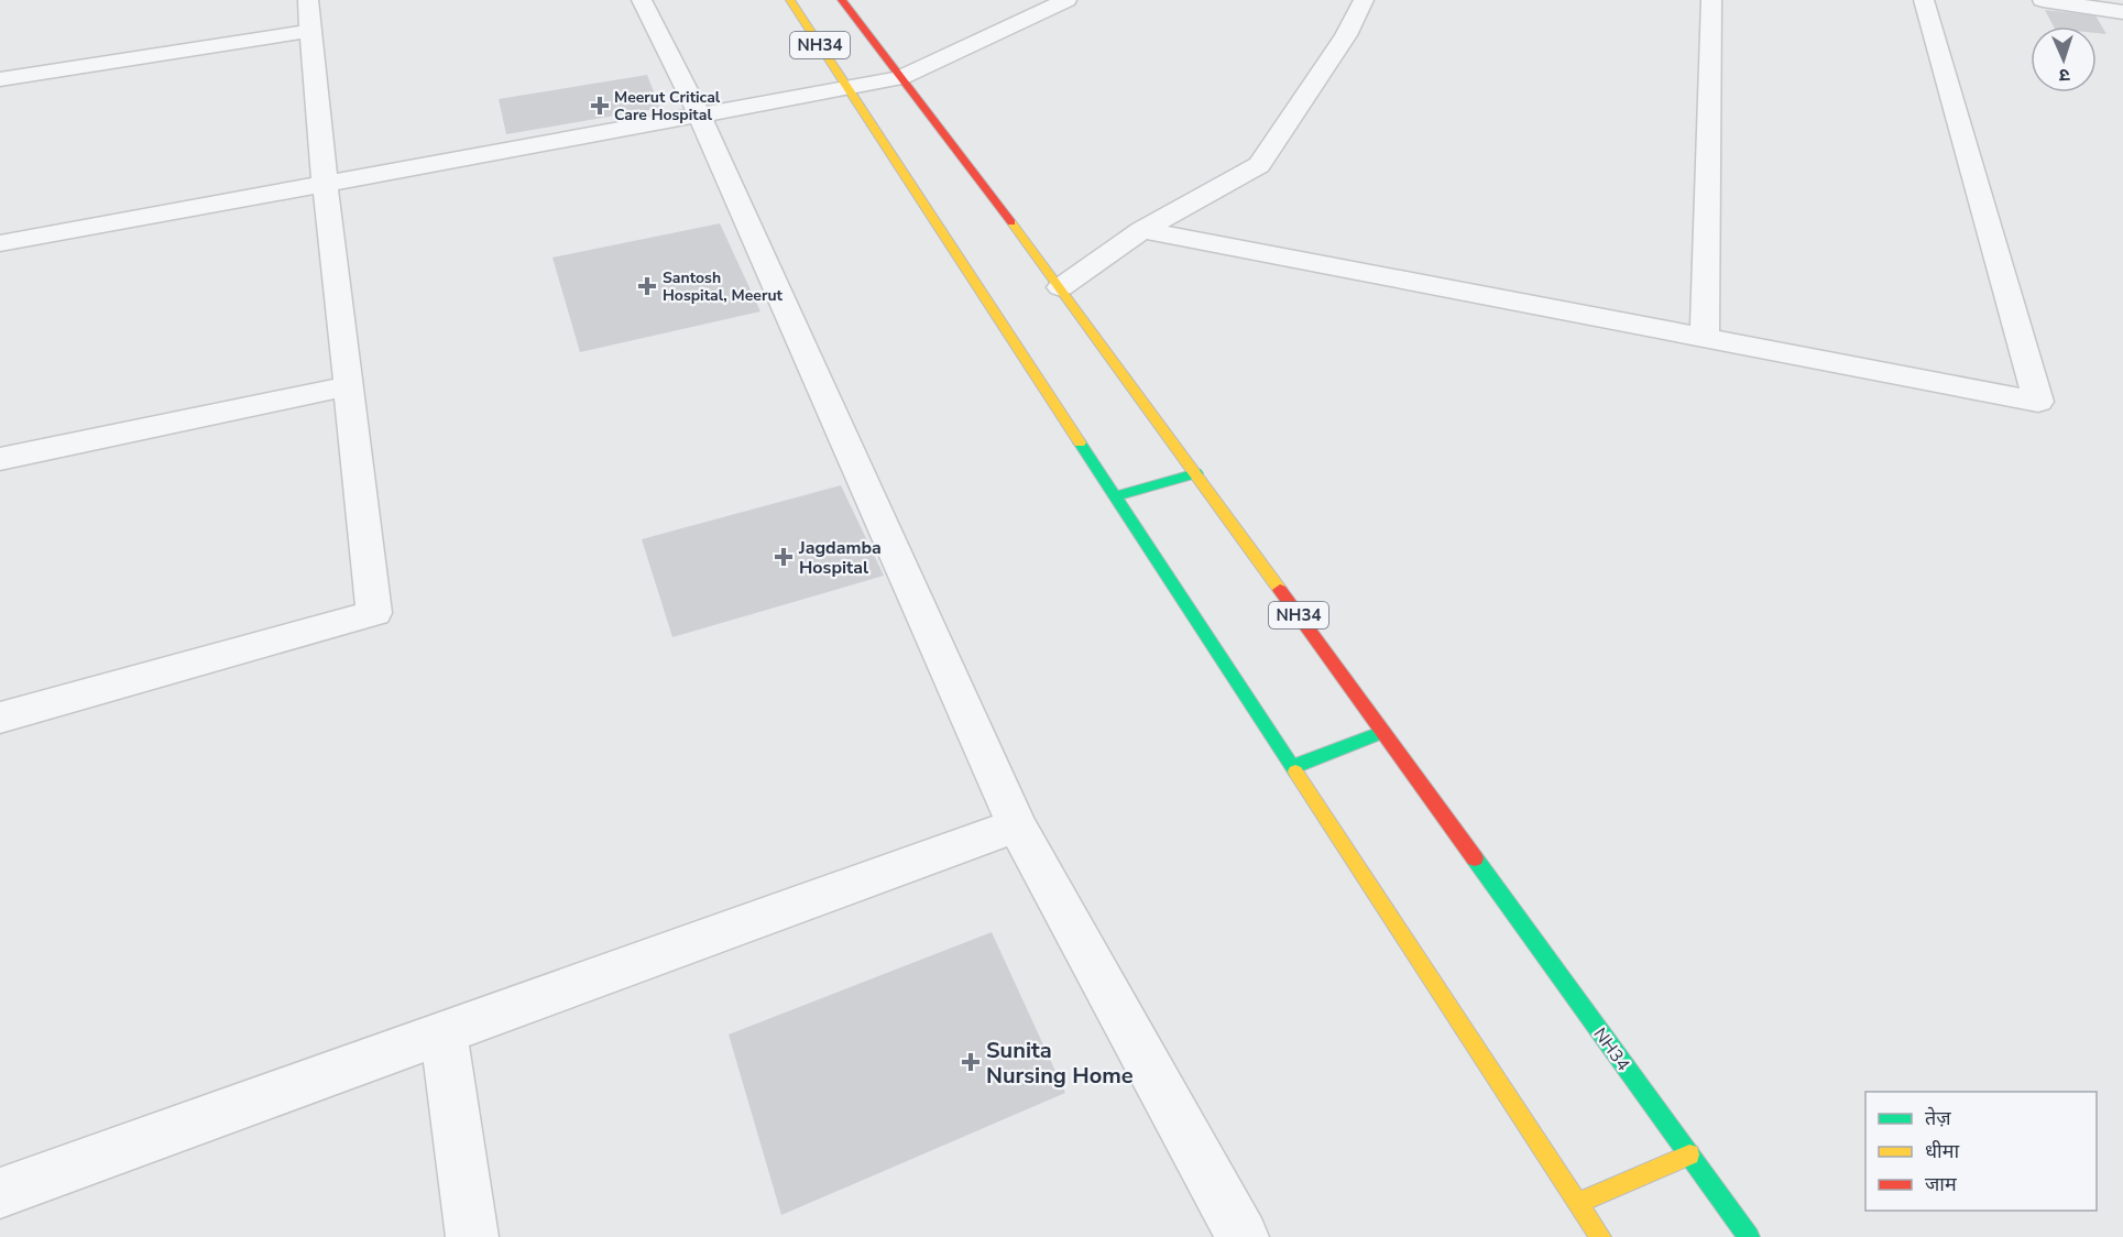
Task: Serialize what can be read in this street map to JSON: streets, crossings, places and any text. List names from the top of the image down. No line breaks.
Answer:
{"streets":{"highway":["NH34"]},"places":{"health":["Meerut Critical Care Hospital","Santosh Hospital, Meerut","Jagdamba Hospital","Sunita Nursing Home"]},"legend":["तेज़","धीमा","जाम"],"north":"bottom"}
